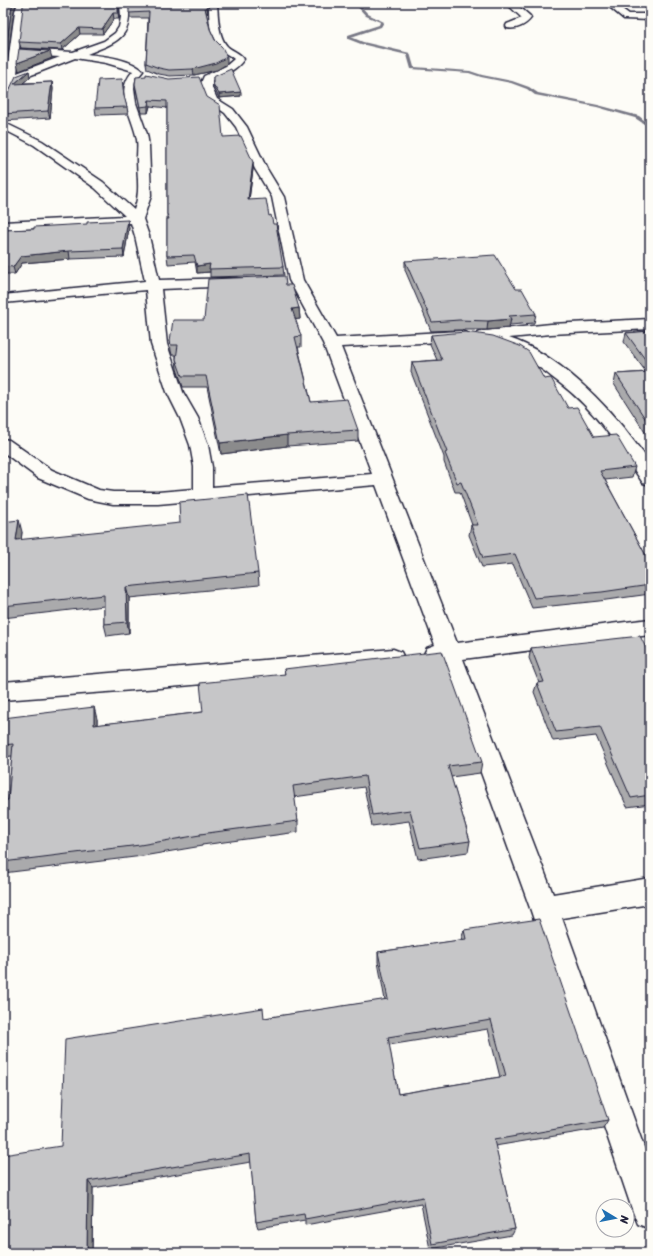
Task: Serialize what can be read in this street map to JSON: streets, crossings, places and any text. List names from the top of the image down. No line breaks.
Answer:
{"north":"right"}
